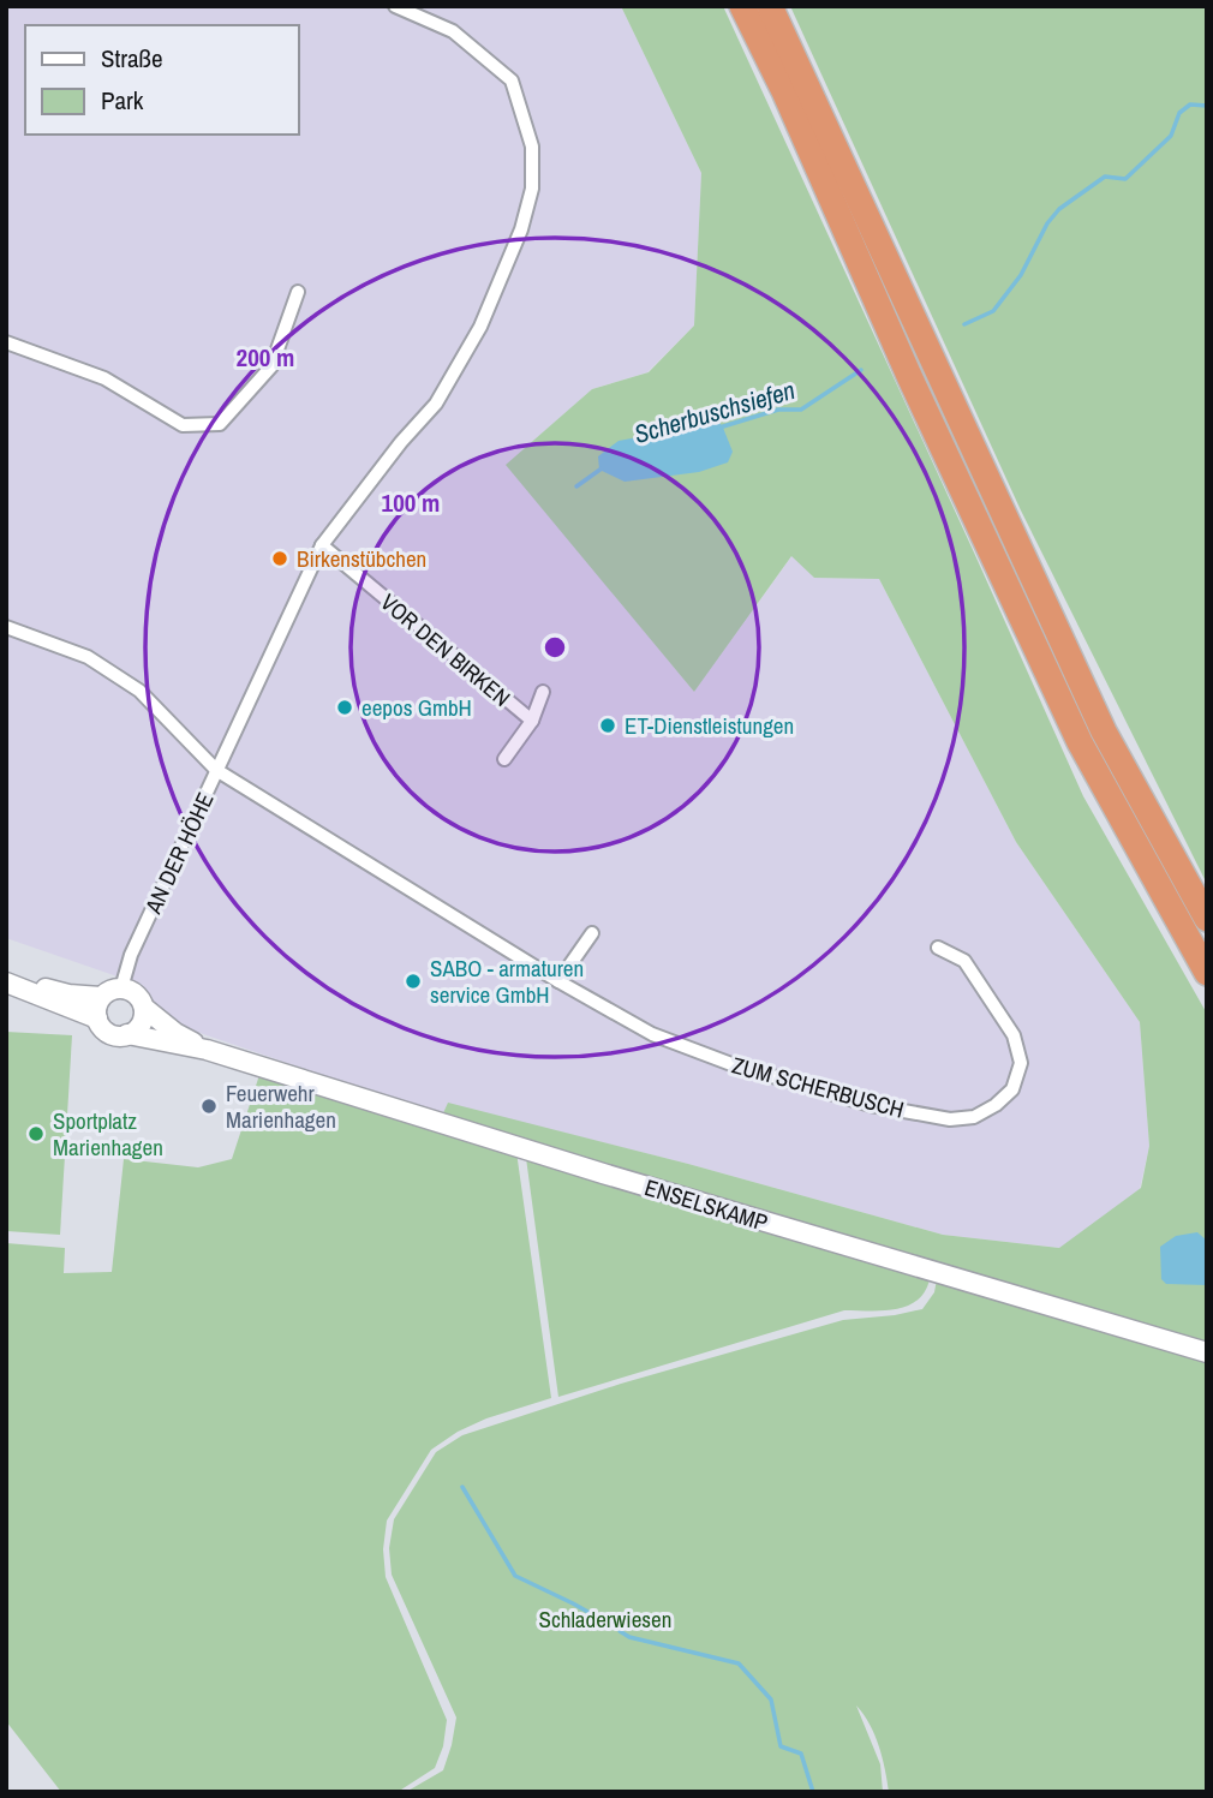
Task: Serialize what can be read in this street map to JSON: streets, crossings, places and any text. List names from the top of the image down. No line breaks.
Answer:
{"streets":{"main road":["ENSELSKAMP"],"street":["VOR DEN BIRKEN","AN DER HÖHE","ZUM SCHERBUSCH"]},"crossings":[["AN DER HÖHE","ZUM SCHERBUSCH"],["AN DER HÖHE","ENSELSKAMP"]],"water":["Scherbuschsiefen"],"parks":["Schladerwiesen"],"places":["Birkenstübchen","eepos GmbH","ET-Dienstleistungen","SABO - armaturen service GmbH","Feuerwehr Marienhagen","Sportplatz Marienhagen"],"legend":["Straße","Park"],"rings":["200 m","100 m"]}
